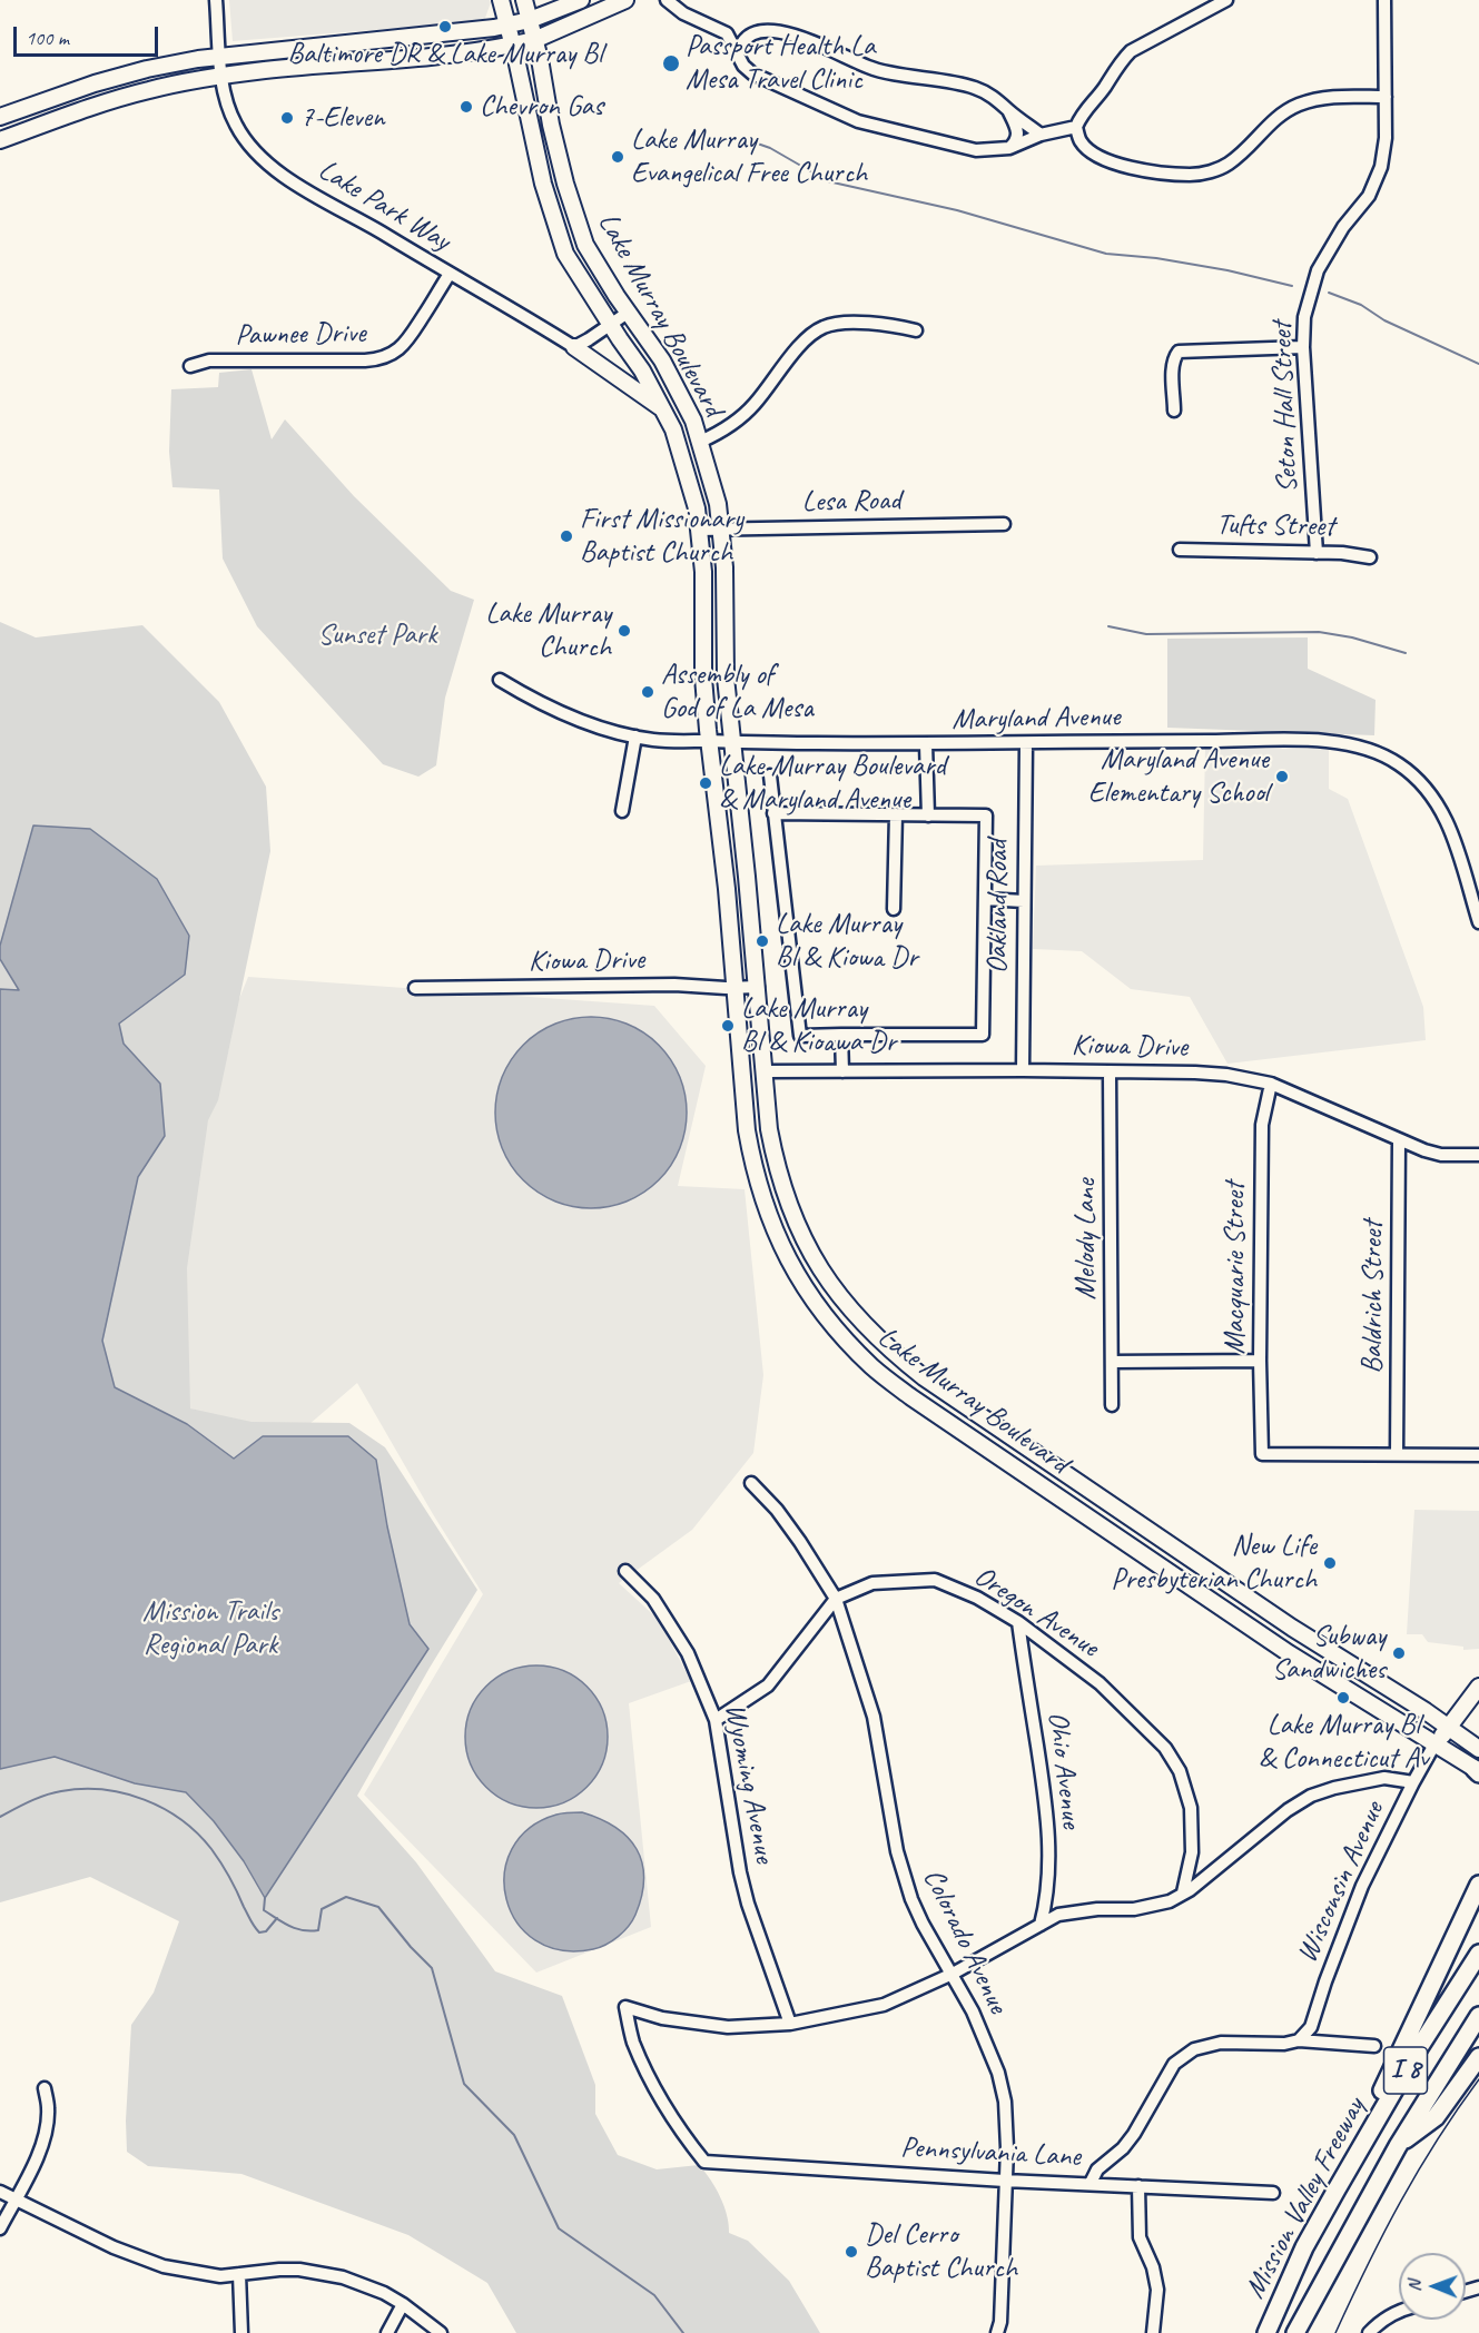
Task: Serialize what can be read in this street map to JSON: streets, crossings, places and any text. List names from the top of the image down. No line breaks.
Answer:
{"streets":{"highway":["I 8","Mission Valley Freeway"],"main road":["Lake Murray Boulevard"],"street":["Lake Park Way","Pawnee Drive","Seton Hall Street","Lesa Road","Tufts Street","Maryland Avenue","Oakland Road","Kiowa Drive","Melody Lane","Macquarie Street","Baldrich Street","Oregon Avenue","Ohio Avenue","Wyoming Avenue","Wisconsin Avenue","Colorado Avenue","Pennsylvania Lane"]},"crossings":[["Lake Park Way","Pawnee Drive"],["Lake Murray Boulevard","Lesa Road"],["Lake Murray Boulevard","Maryland Avenue"],["Lake Murray Boulevard","Kiowa Drive"],["Lake Murray Boulevard","Wisconsin Avenue"],["Seton Hall Street","Tufts Street"],["Maryland Avenue","Oakland Road"],["Oakland Road","Kiowa Drive"],["Kiowa Drive","Melody Lane"],["Kiowa Drive","Macquarie Street"],["Kiowa Drive","Baldrich Street"],["Macquarie Street","Baldrich Street"],["Oregon Avenue","Ohio Avenue"],["Oregon Avenue","Wyoming Avenue"],["Oregon Avenue","Colorado Avenue"],["Wyoming Avenue","Pennsylvania Lane"],["Colorado Avenue","Pennsylvania Lane"]],"parks":["Sunset Park","Mission Trails Regional Park"],"places":["Baltimore DR & Lake Murray Bl","Passport Health La Mesa Travel Clinic","Chevron Gas","7-Eleven","Lake Murray Evangelical Free Church","First Missionary Baptist Church","Lake Murray Church","Assembly of God of La Mesa","Maryland Avenue Elementary School","Lake Murray Boulevard & Maryland Avenue","Lake Murray Bl & Kiowa Dr","Lake Murray Bl & Kioawa Dr","New Life Presbyterian Church","Subway Sandwiches","Lake Murray Bl & Connecticut Av","Del Cerro Baptist Church"],"scale_bar":"100 m","north":"left"}
